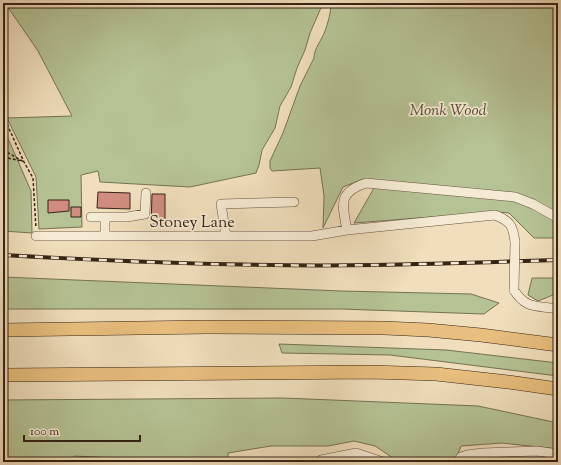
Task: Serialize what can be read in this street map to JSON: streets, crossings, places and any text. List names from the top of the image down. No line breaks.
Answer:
{"streets":{"street":["Stoney Lane"]},"parks":["Monk Wood"],"scale_bar":"100 m"}
